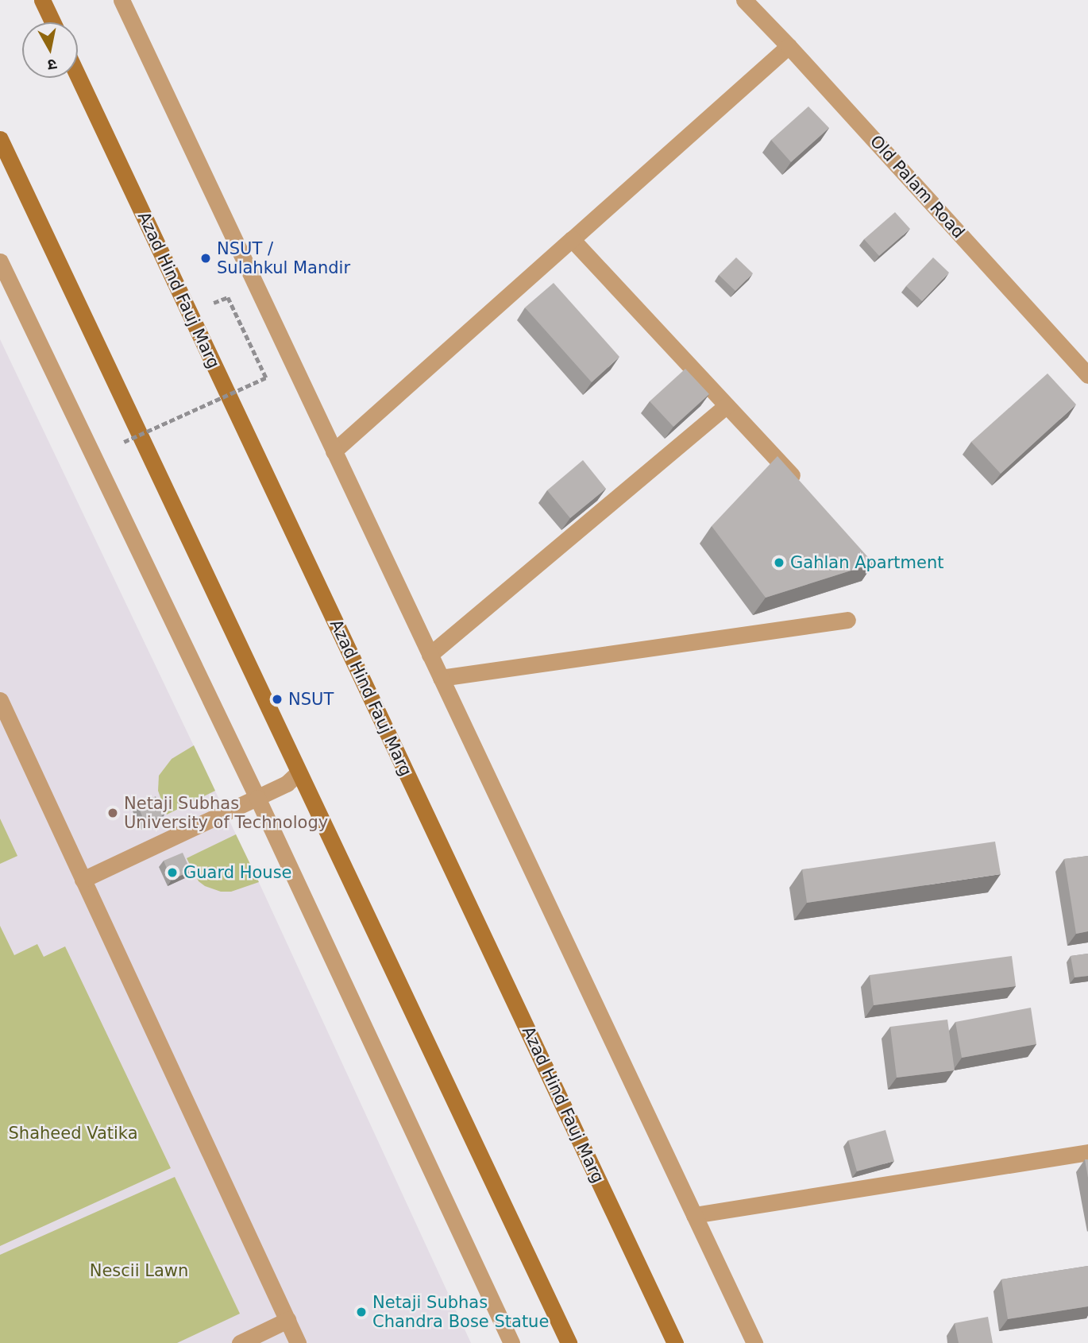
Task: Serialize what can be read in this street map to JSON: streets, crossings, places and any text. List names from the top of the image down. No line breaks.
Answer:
{"streets":{"main road":["Azad Hind Fauj Marg"],"street":["Old Palam Road"]},"parks":["Shaheed Vatika","Nescii Lawn"],"places":["NSUT / Sulahkul Mandir","Gahlan Apartment","NSUT","Netaji Subhas University of Technology","Guard House","Netaji Subhas Chandra Bose Statue"],"north":"bottom"}
